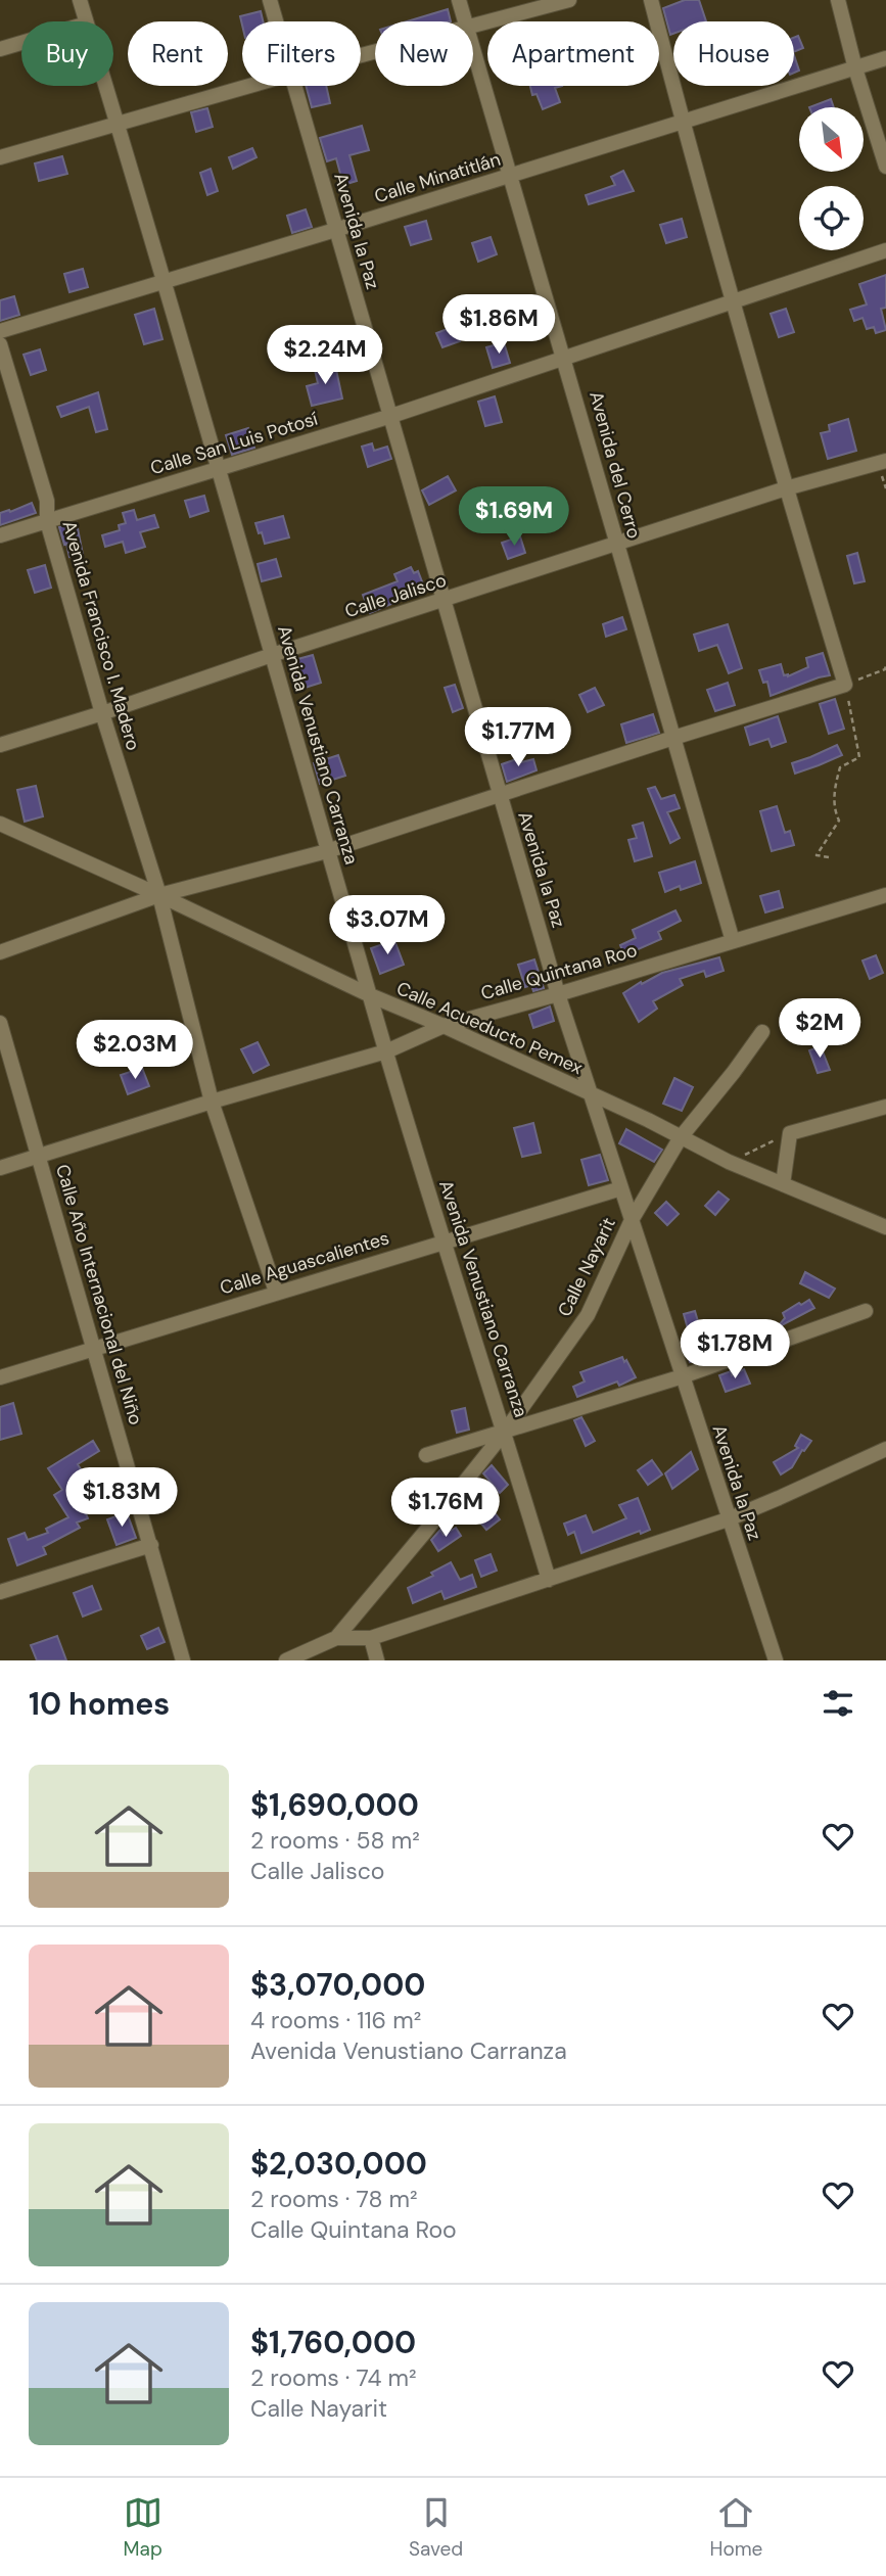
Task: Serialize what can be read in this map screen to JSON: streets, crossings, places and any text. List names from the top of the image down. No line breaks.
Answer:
{"streets":{"street":["Calle Minatitlán","Avenida la Paz","Calle San Luis Potosí","Avenida del Cerro","Calle Jalisco","Avenida Francisco I. Madero","Avenida Venustiano Carranza","Calle Quintana Roo","Calle Acueducto Pemex","Calle Aguascalientes","Calle Nayarit","Calle Año Internacional del Niño"]},"crossings":[["Calle Minatitlán","Avenida la Paz"],["Calle Minatitlán","Avenida del Cerro"],["Calle Minatitlán","Avenida Venustiano Carranza"],["Avenida la Paz","Calle San Luis Potosí"],["Avenida la Paz","Calle Jalisco"],["Avenida la Paz","Calle Quintana Roo"],["Avenida la Paz","Calle Acueducto Pemex"],["Avenida la Paz","Calle Aguascalientes"],["Avenida la Paz","Calle Nayarit"],["Calle San Luis Potosí","Avenida del Cerro"],["Calle San Luis Potosí","Avenida Francisco I. Madero"],["Calle San Luis Potosí","Avenida Venustiano Carranza"],["Avenida del Cerro","Calle Jalisco"],["Avenida del Cerro","Calle Quintana Roo"],["Calle Jalisco","Avenida Francisco I. Madero"],["Calle Jalisco","Avenida Venustiano Carranza"],["Avenida Francisco I. Madero","Calle Quintana Roo"],["Avenida Francisco I. Madero","Calle Acueducto Pemex"],["Avenida Francisco I. Madero","Calle Aguascalientes"],["Avenida Venustiano Carranza","Calle Quintana Roo"],["Avenida Venustiano Carranza","Calle Acueducto Pemex"],["Avenida Venustiano Carranza","Calle Aguascalientes"],["Avenida Venustiano Carranza","Calle Nayarit"],["Calle Quintana Roo","Calle Acueducto Pemex"],["Calle Quintana Roo","Calle Año Internacional del Niño"],["Calle Acueducto Pemex","Calle Nayarit"],["Calle Aguascalientes","Calle Año Internacional del Niño"]],"north":"bottom right","page":{"chip":["Buy","Rent","Filters","New","Apartment","House"],"price":["$1.86M","$2.24M","$1.69M","$1.77M","$3.07M","$2M","$2.03M","$1.78M","$1.83M","$1.76M"],"heading":"10 homes","list":[{"name":"$1,690,000","note":"2 rooms · 58 m² · Calle Jalisco"},{"name":"$3,070,000","note":"4 rooms · 116 m² · Avenida Venustiano Carranza"},{"name":"$2,030,000","note":"2 rooms · 78 m² · Calle Quintana Roo"},{"name":"$1,760,000","note":"2 rooms · 74 m² · Calle Nayarit"}],"tabs":["Map","Saved","Home"]}}
